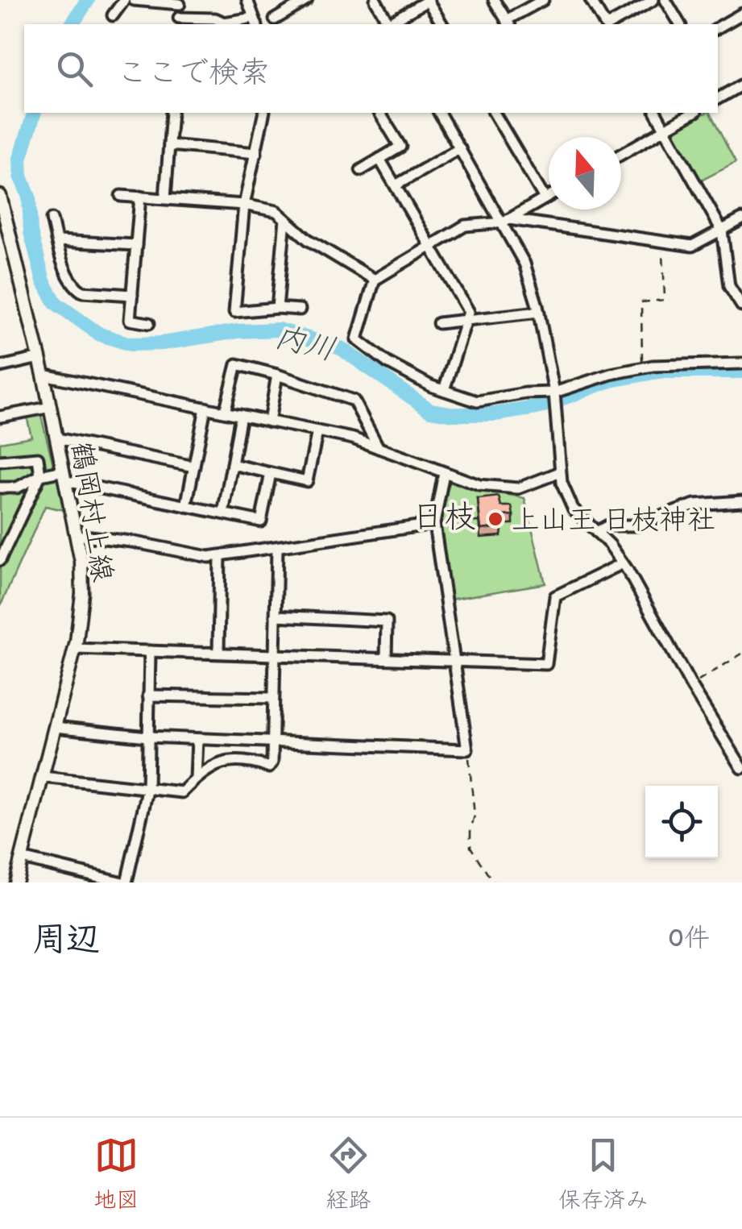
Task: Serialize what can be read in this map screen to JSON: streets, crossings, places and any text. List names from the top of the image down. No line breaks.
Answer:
{"streets":{"main road":["鶴岡村上線"]},"districts":["日枝"],"water":["内川"],"places":["上山王 日枝神社"],"north":"top","page":{"search":"ここで検索","heading":["周辺","0件"],"nav":["地図","経路","保存済み"]}}
